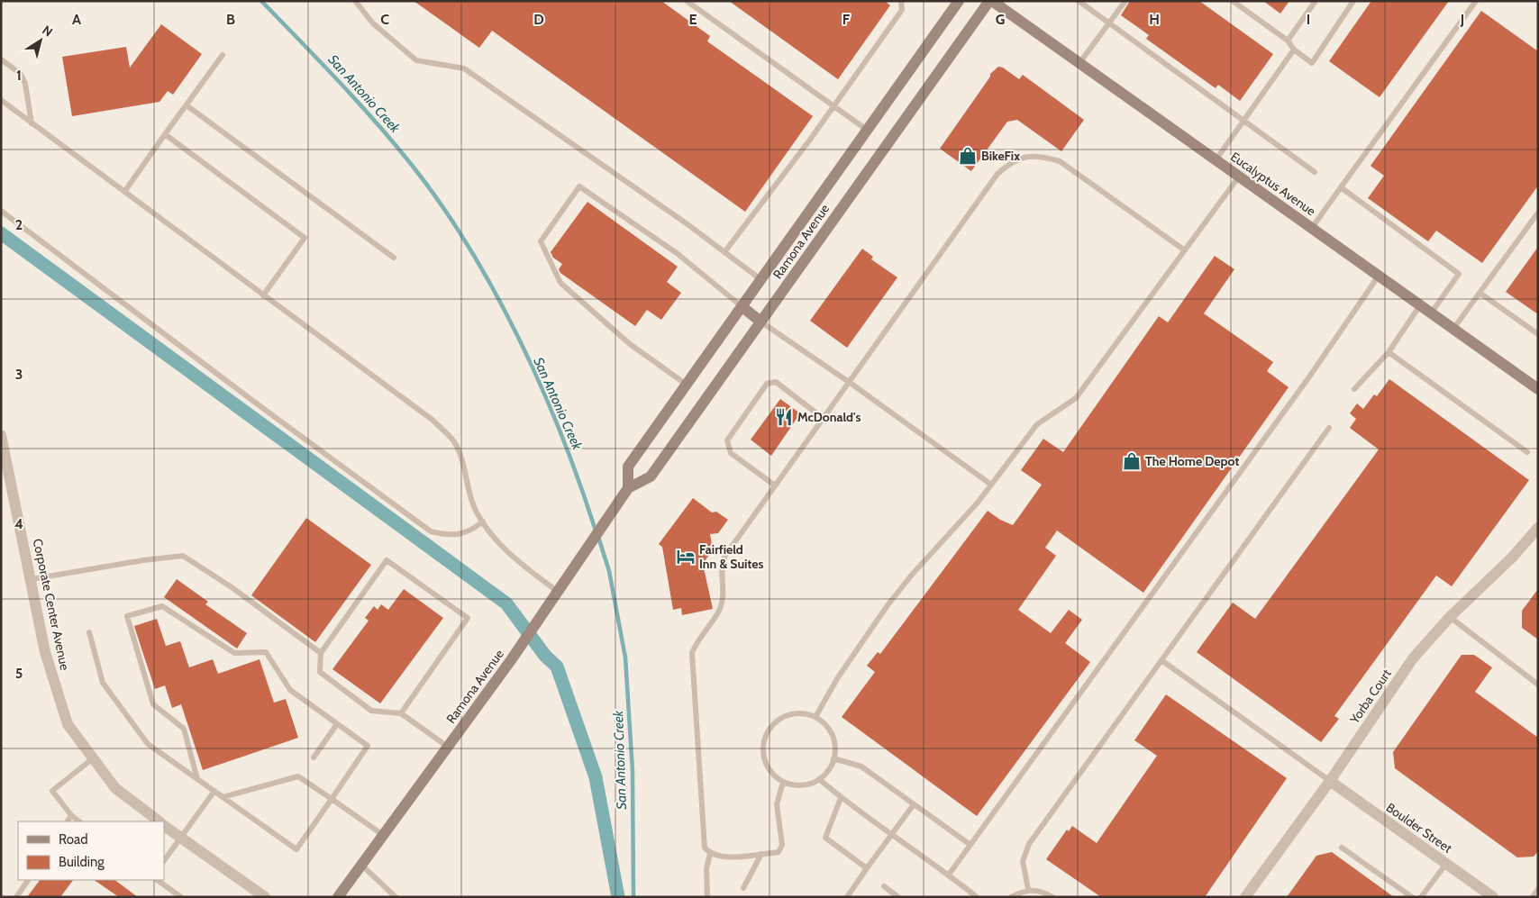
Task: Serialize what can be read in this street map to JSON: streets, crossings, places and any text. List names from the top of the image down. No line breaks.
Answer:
{"streets":{"main road":["Eucalyptus Avenue","Ramona Avenue"],"street":["Corporate Center Avenue","Yorba Court","Boulder Street"]},"crossings":[["Eucalyptus Avenue","Ramona Avenue"],["Yorba Court","Boulder Street"]],"water":["San Antonio Creek"],"places":{"shop":["BikeFix","The Home Depot"],"restaurant":["McDonald's"],"hotel":["Fairfield Inn & Suites"]},"legend":["Road","Building"],"north":"top right","grid":{"columns":["A","B","C","D","E","F","G","H","I","J"],"rows":["1","2","3","4","5"]}}
